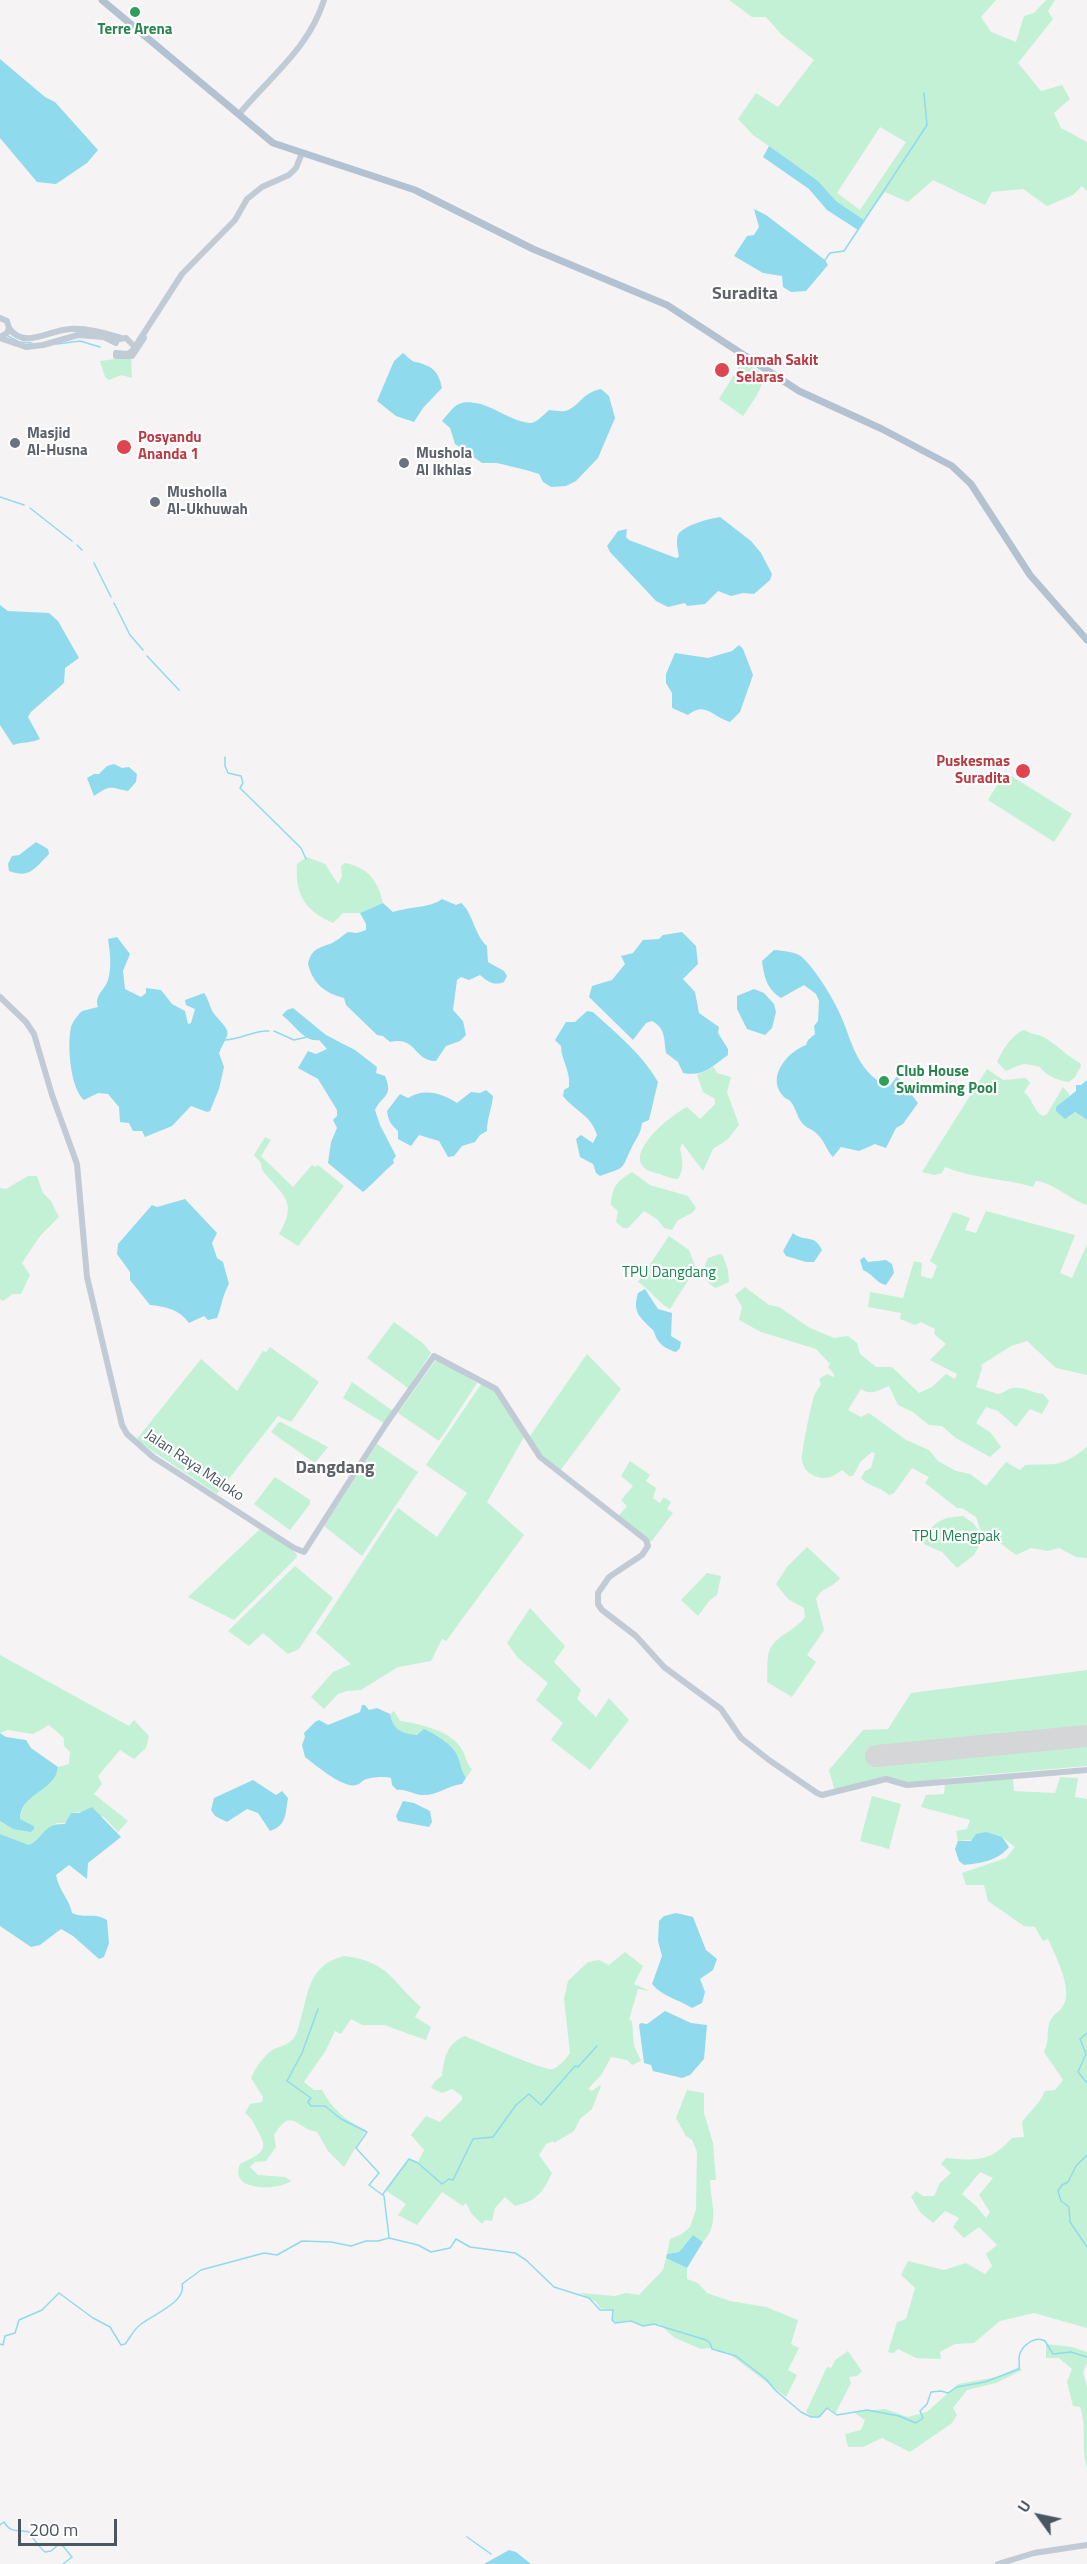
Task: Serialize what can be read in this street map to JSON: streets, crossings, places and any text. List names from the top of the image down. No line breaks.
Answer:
{"streets":{"street":["Jalan Raya Maloko"]},"districts":["Suradita","Dangdang"],"parks":["TPU Dangdang","TPU Mengpak"],"places":["Terre Arena","Rumah Sakit Selaras","Masjid Al-Husna","Posyandu Ananda 1","Mushola Al Ikhlas","Musholla Al-Ukhuwah","Puskesmas Suradita","Club House Swimming Pool"],"scale_bar":"200 m","north":"top left"}
